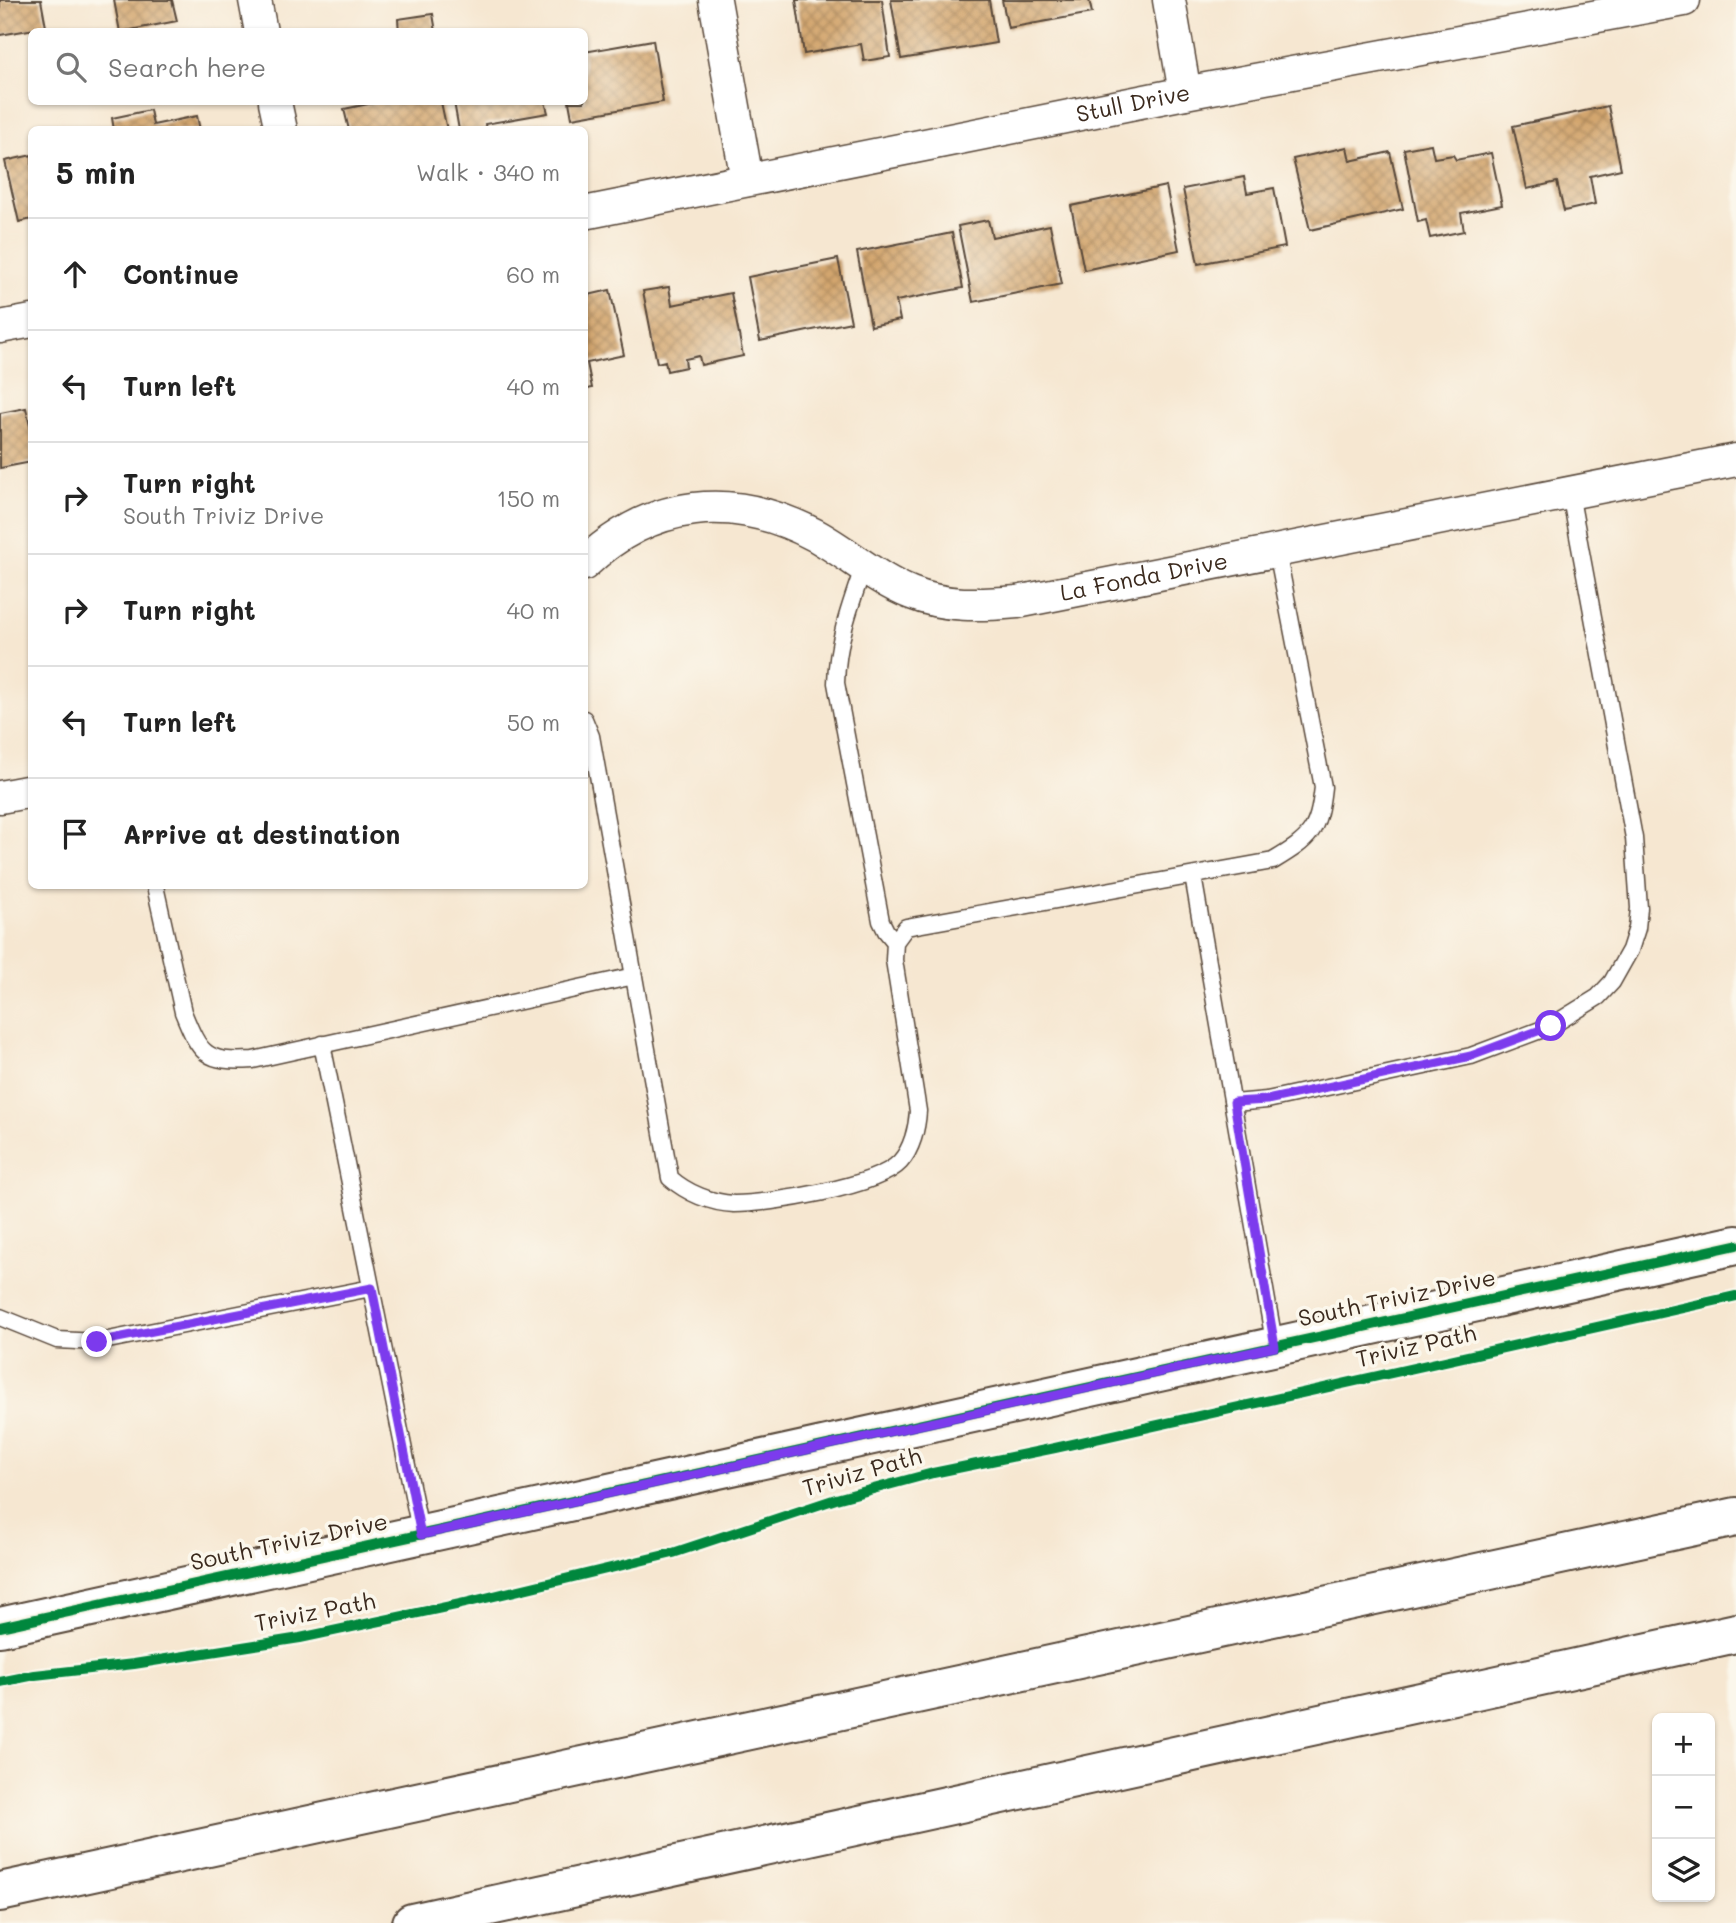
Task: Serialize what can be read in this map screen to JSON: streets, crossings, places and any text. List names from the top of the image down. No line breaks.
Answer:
{"streets":{"main road":["South Triviz Drive"],"street":["Stull Drive","La Fonda Drive"],"cycle path":["Triviz Path"]},"page":{"search":"Search here","heading":["5 min","Walk · 340 m"],"list":[["Continue","60 m"],["Turn left","40 m"],["Turn right","South Triviz Drive","150 m"],["Turn right","40 m"],["Turn left","50 m"],"Arrive at destination"],"map_buttons":["+","−"]}}
